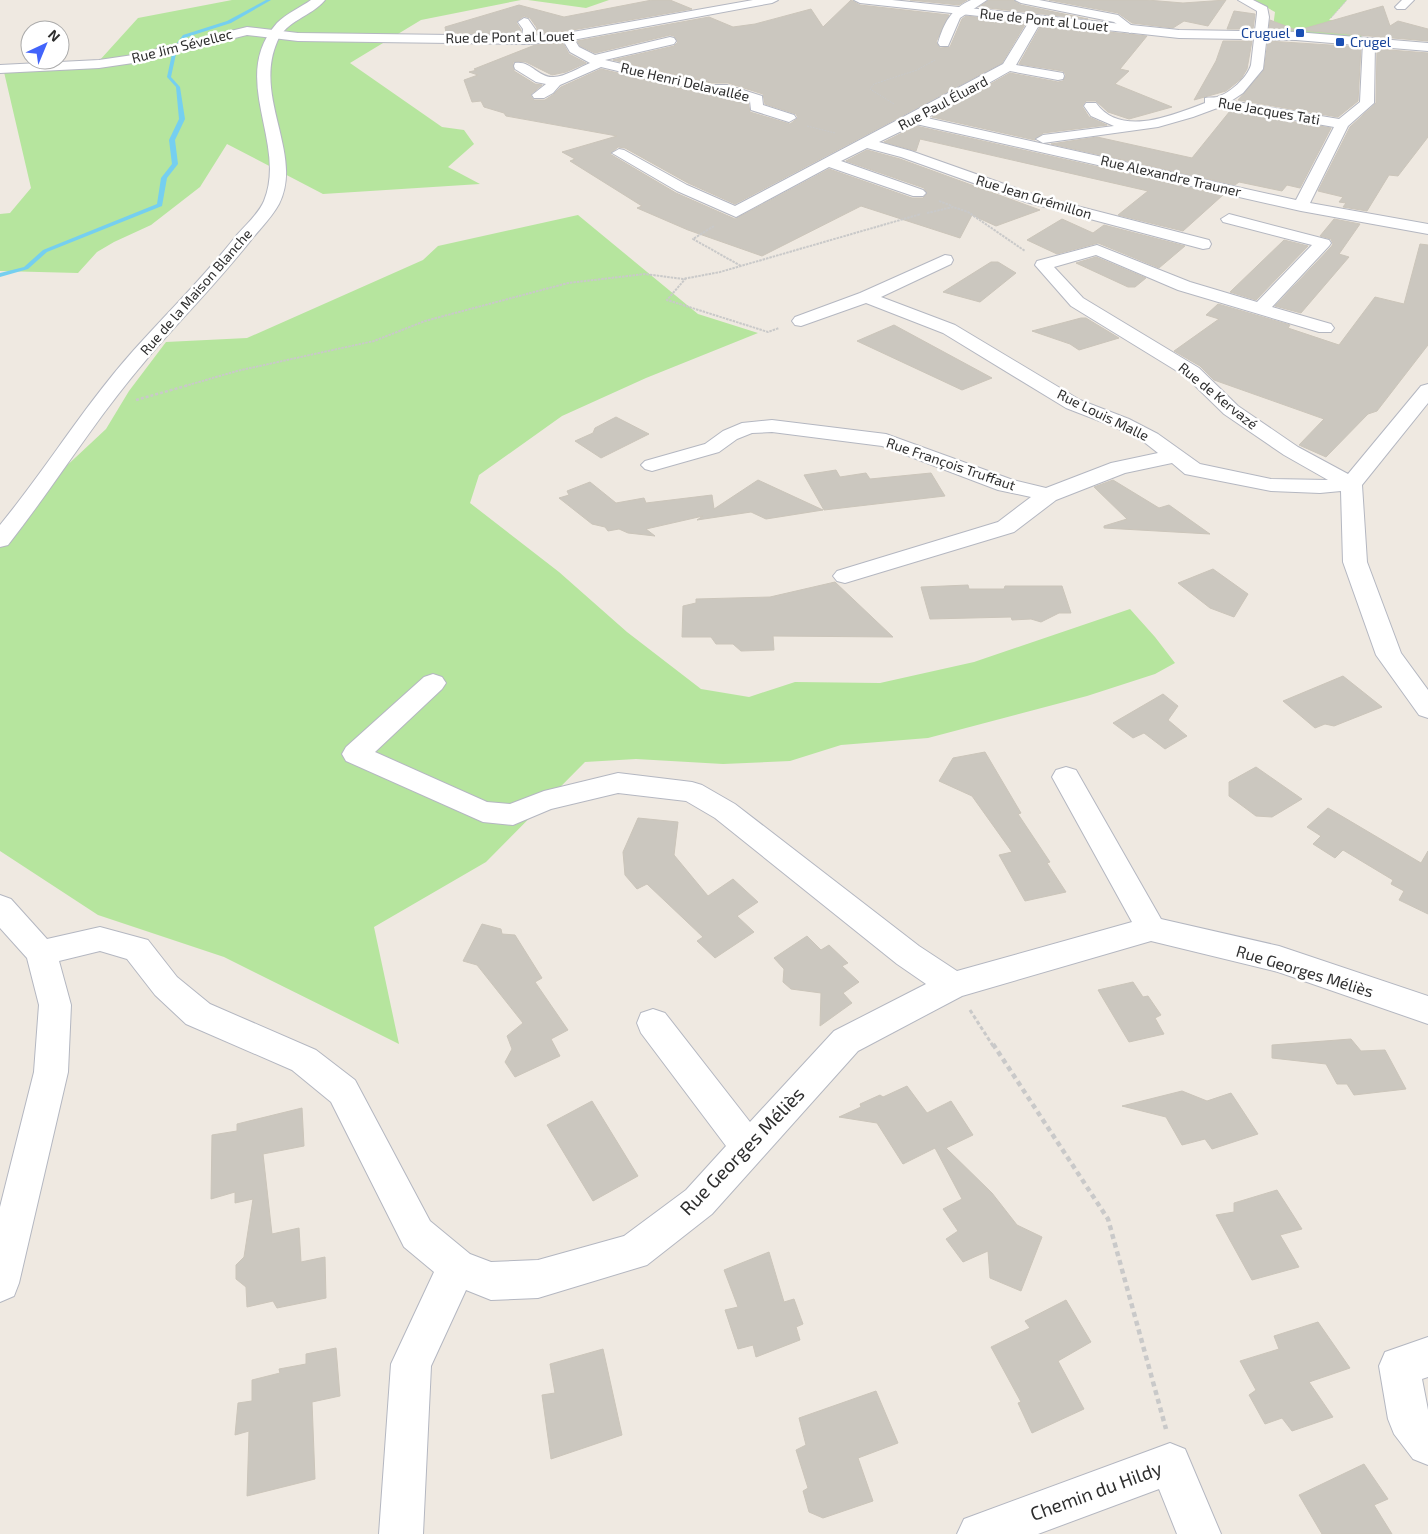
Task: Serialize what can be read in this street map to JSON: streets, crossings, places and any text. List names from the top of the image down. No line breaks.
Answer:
{"streets":{"street":["Rue de Pont al Louet","Rue Jim Sévellec","Rue Henri Delavallée","Rue Paul Éluard","Rue Jacques Tati","Rue Alexandre Trauner","Rue Jean Grémillon","Rue de la Maison Blanche","Rue de Kervazé","Rue Louis Malle","Rue François Truffaut","Rue Georges Méliès","Chemin du Hildy"]},"crossings":[["Rue de Pont al Louet","Rue Jim Sévellec"],["Rue de Pont al Louet","Rue Henri Delavallée"],["Rue de Pont al Louet","Rue Paul Éluard"],["Rue de Pont al Louet","Rue de la Maison Blanche"],["Rue Jim Sévellec","Rue de la Maison Blanche"],["Rue Paul Éluard","Rue Alexandre Trauner"],["Rue Paul Éluard","Rue Jean Grémillon"],["Rue de Kervazé","Rue Louis Malle"],["Rue Louis Malle","Rue François Truffaut"]],"places":{"transit":["Cruguel","Crugel"]},"north":"top right"}
